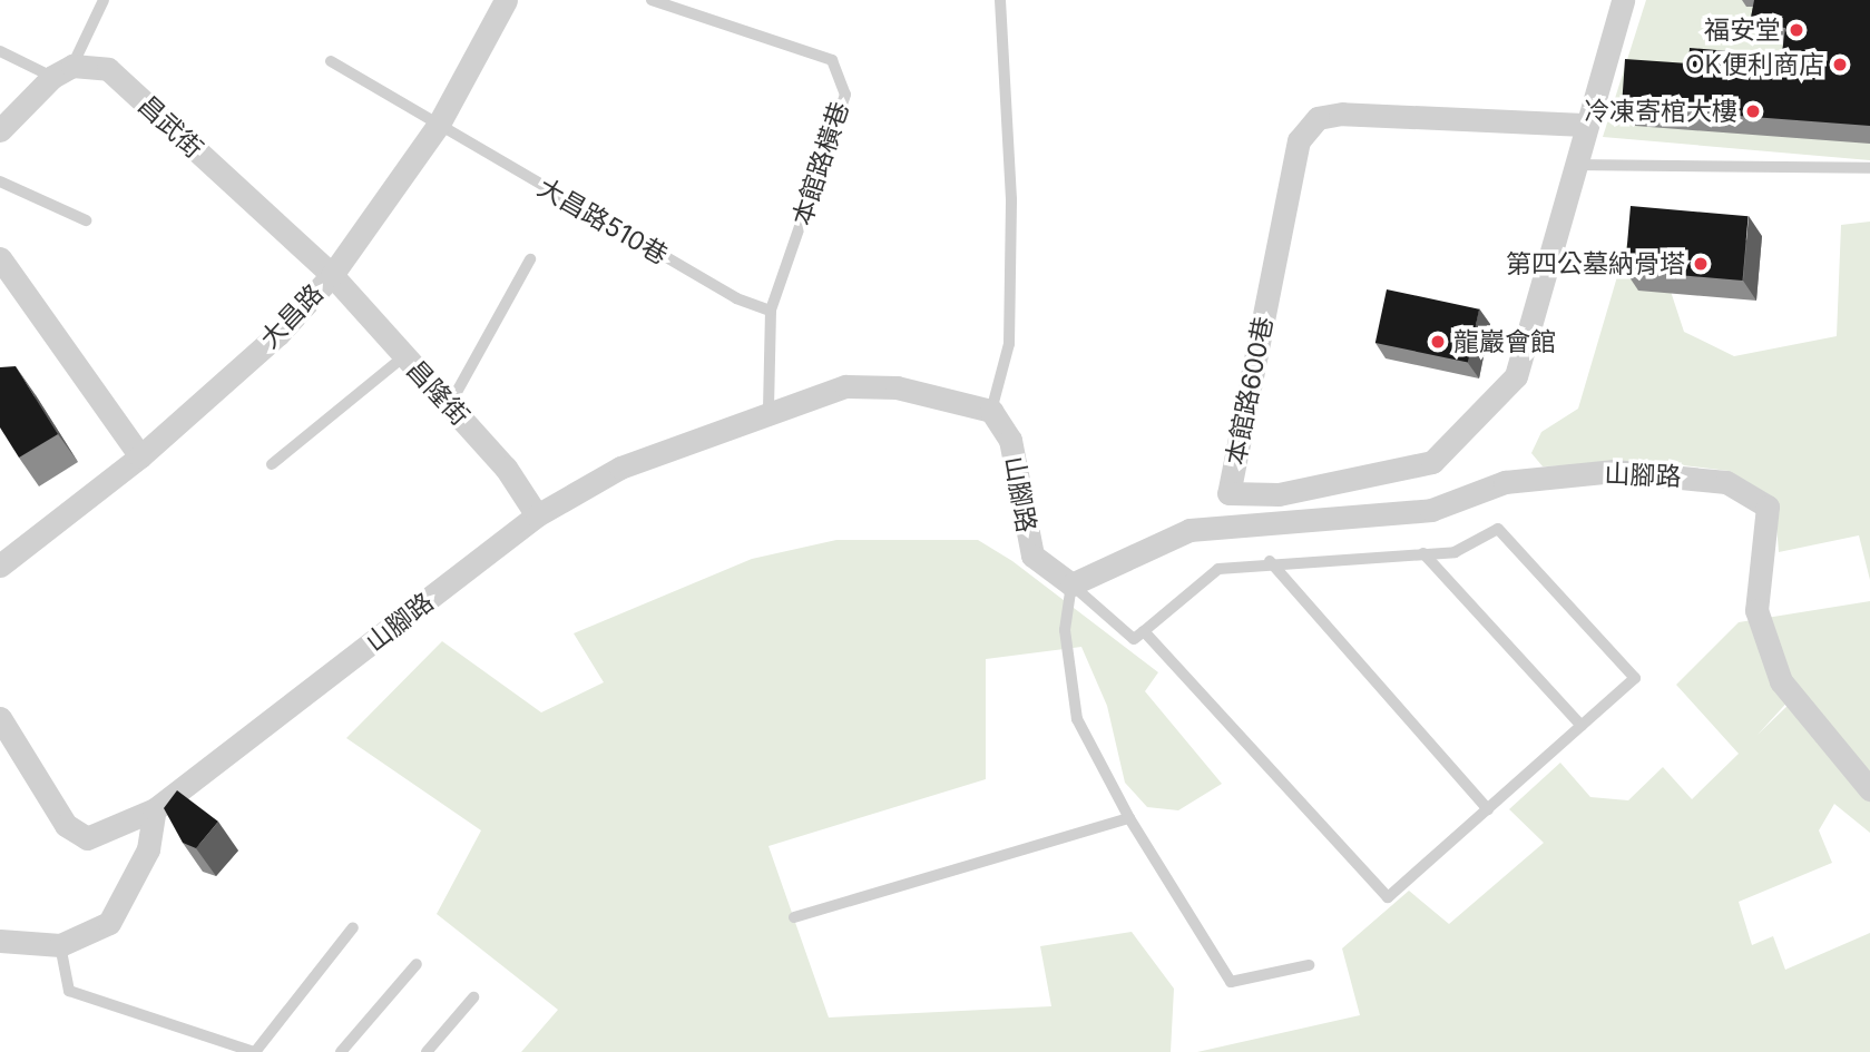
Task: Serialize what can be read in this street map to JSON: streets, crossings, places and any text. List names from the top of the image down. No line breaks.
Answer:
{"streets":{"street":["昌武街","大昌路","本館路600巷","昌隆街","山腳路"],"lane":["本館路橫巷","大昌路510巷"]},"crossings":[["昌武街","大昌路"],["昌武街","昌隆街"],["本館路橫巷","大昌路510巷"],["本館路橫巷","山腳路"],["大昌路510巷","大昌路"],["大昌路","昌隆街"],["昌隆街","山腳路"]],"places":["福安堂","OK便利商店","冷凍寄棺大樓","第四公墓納骨塔","龍巖會館"]}
